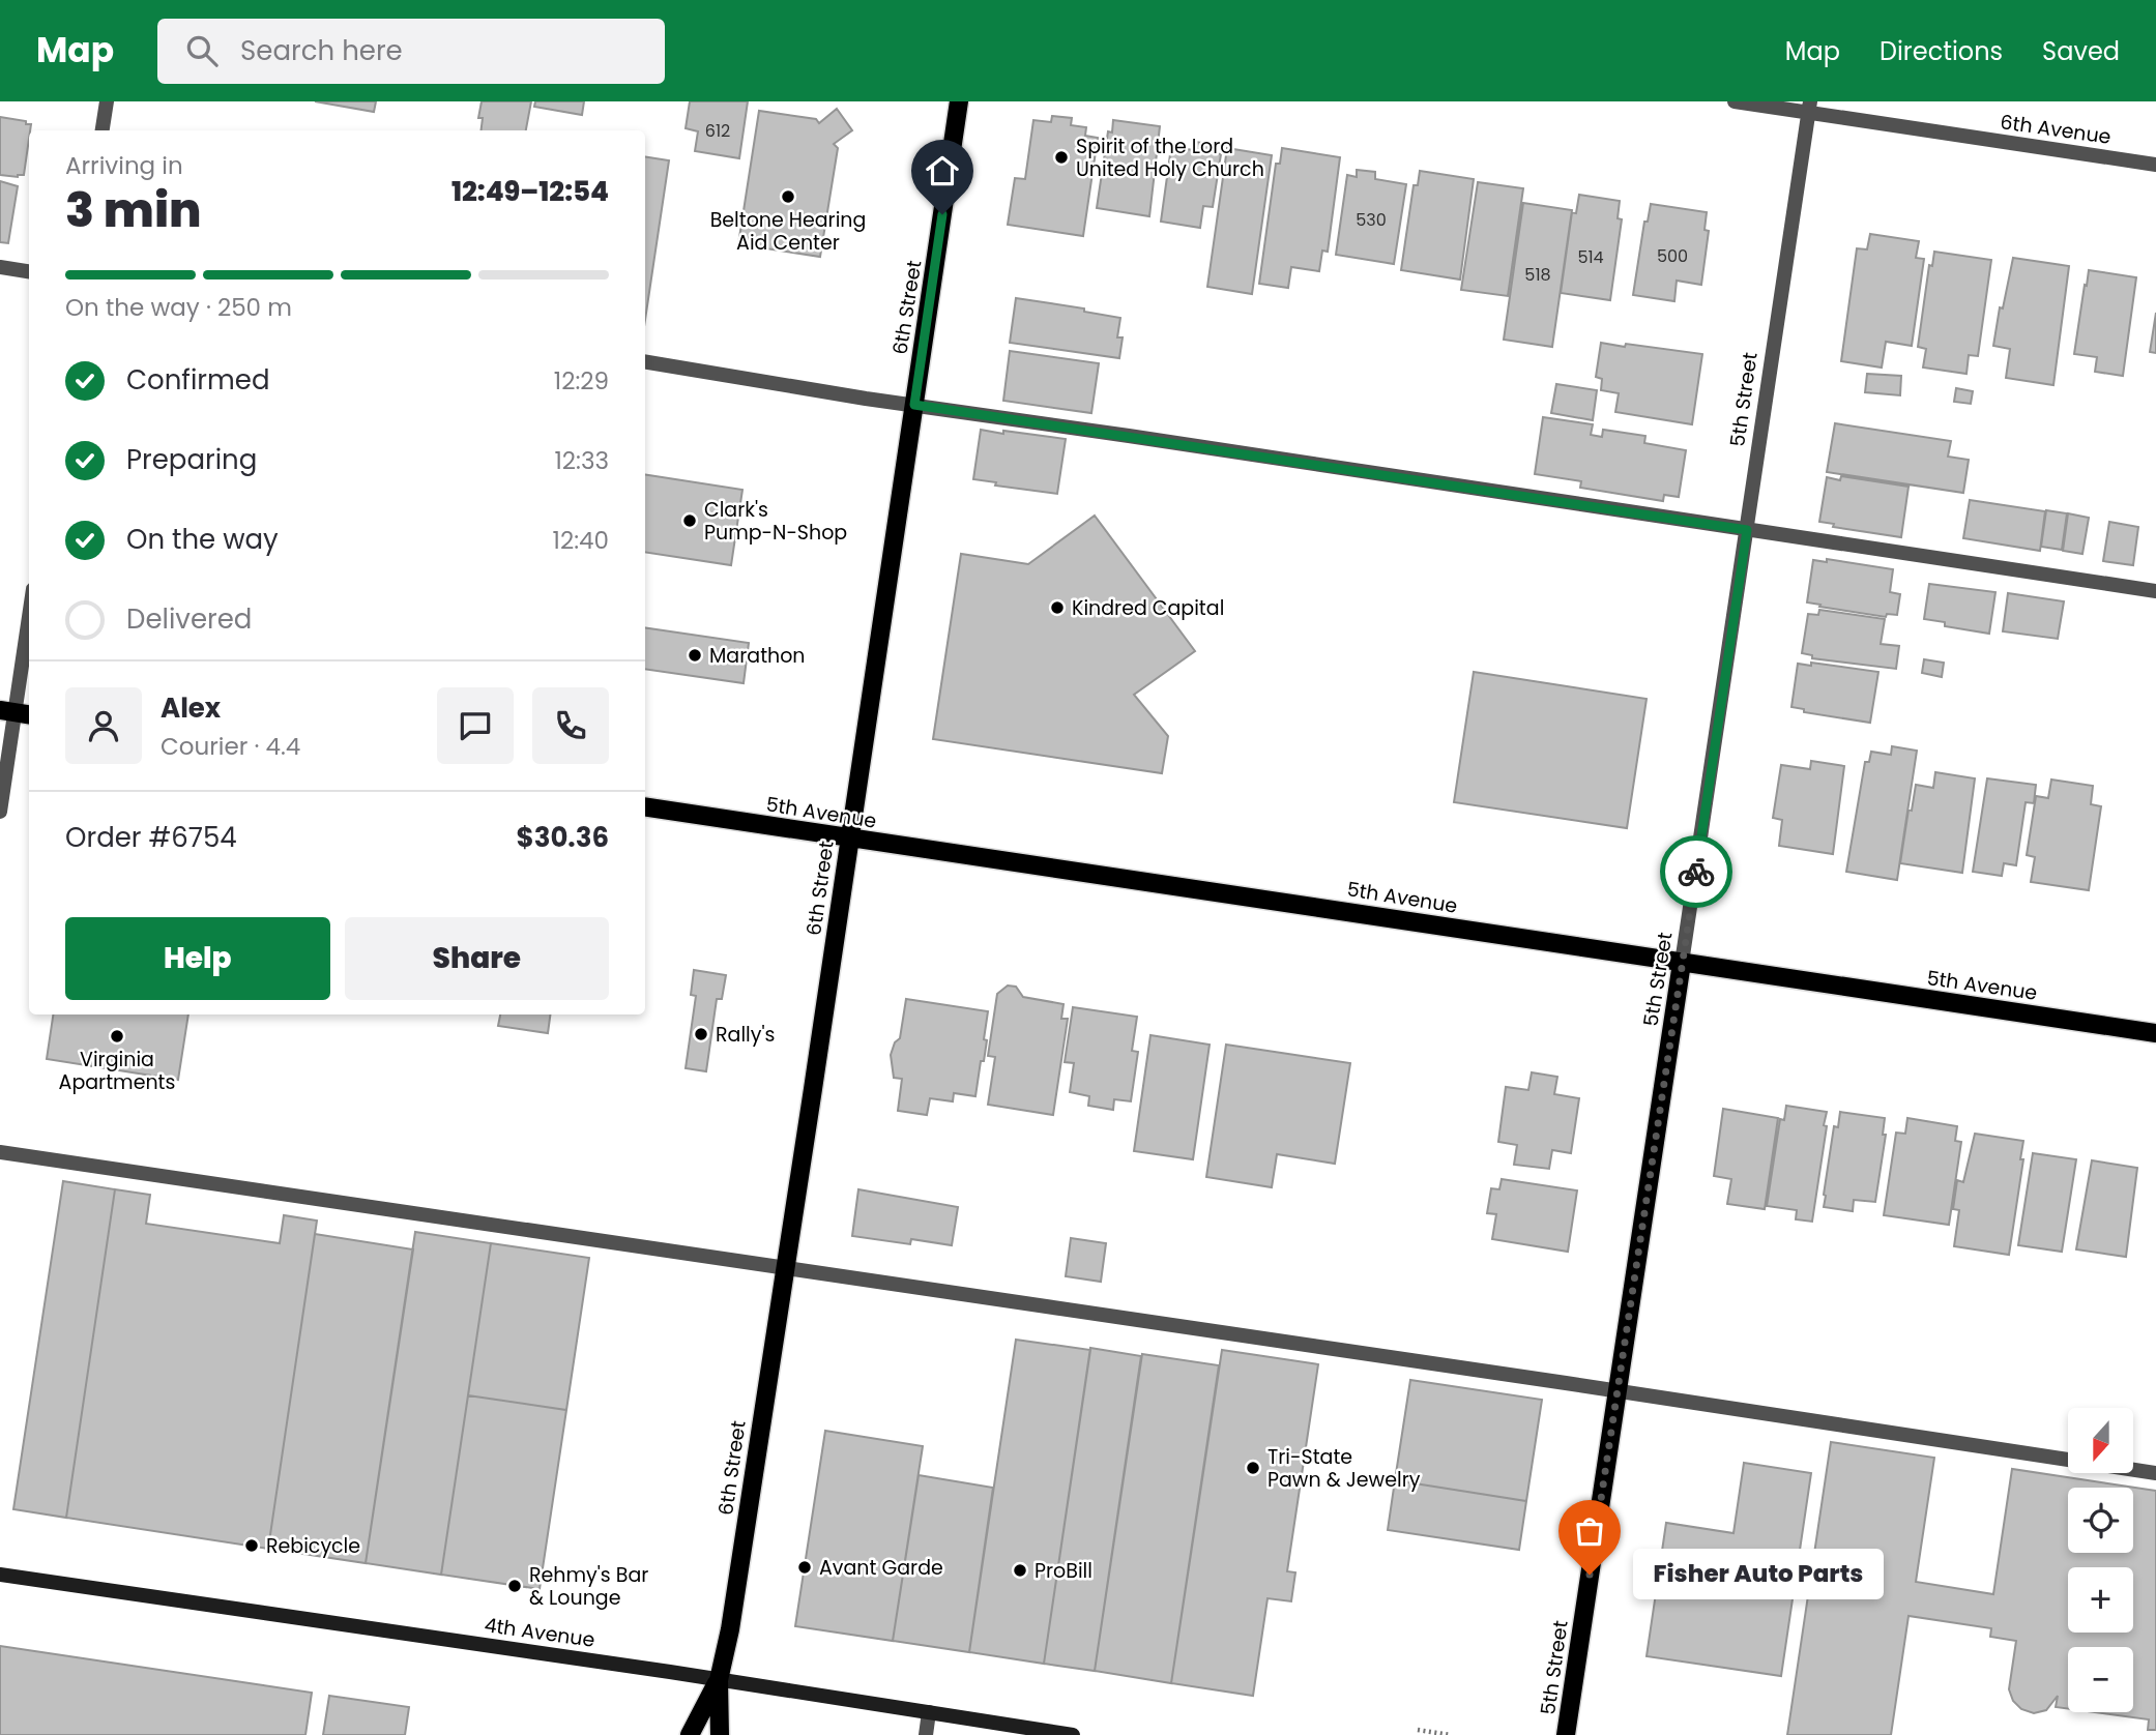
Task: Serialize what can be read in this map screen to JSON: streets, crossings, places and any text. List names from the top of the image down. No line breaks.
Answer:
{"streets":{"main road":["6th Street","5th Street","5th Avenue"],"street":["6th Avenue","4th Avenue"]},"crossings":[["6th Avenue","5th Street"],["6th Street","5th Avenue"],["6th Street","4th Avenue"],["5th Street","5th Avenue"]],"places":["Spirit of the Lord United Holy Church","Beltone Hearing Aid Center","Clark's Pump-N-Shop","Kindred Capital","Marathon","Rally's","Virginia Apartments","Tri-State Pawn & Jewelry","Rebicycle","Avant Garde","ProBill","Fisher Auto Parts","Rehmy's Bar & Lounge"],"house_numbers":["612","530","500","514","518"],"north":"bottom","page":{"header":"Map","search":"Search here","nav":["Map","Directions","Saved"],"heading":["3 min","Arriving in","12:49–12:54"],"panel":["Alex","Courier · 4.4","Order #6754","$30.36"],"bar":"On the way · 250 m","list":[["Confirmed","12:29"],["Preparing","12:33"],["On the way","12:40"],"Delivered"],"buttons":["Help","Share"],"map_buttons":["+","−"],"bubble":"Fisher Auto Parts"}}
